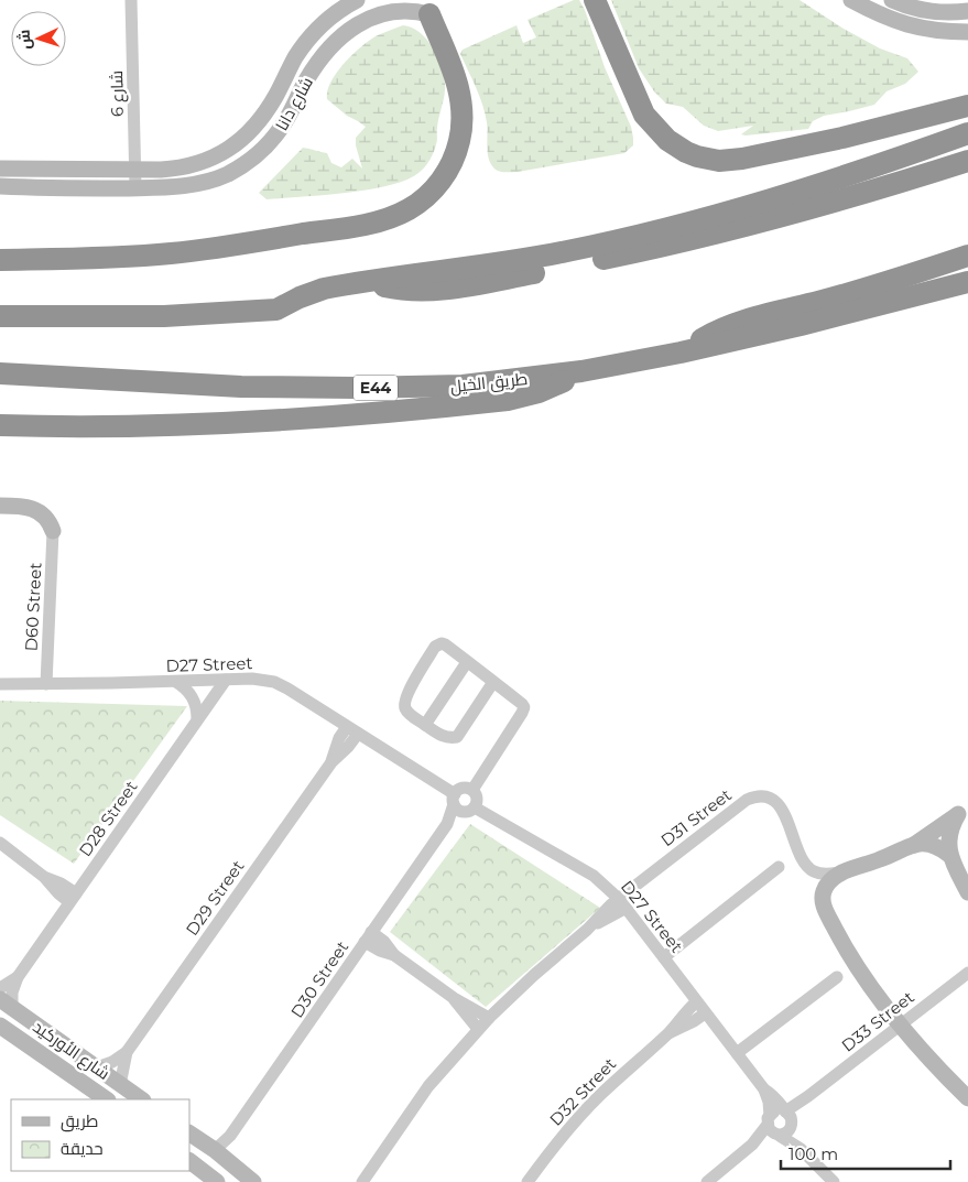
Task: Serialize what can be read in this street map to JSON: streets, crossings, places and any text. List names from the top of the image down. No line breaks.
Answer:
{"streets":{"highway":["طريق الخيل","E44"],"street":["شارع 6","شارع دانا","D60 Street","D27 Street","D31 Street","D28 Street","D29 Street","D30 Street","D33 Street","شارع الأوركيد","D32 Street"]},"crossings":[["شارع 6","شارع دانا"],["D60 Street","D27 Street"],["D27 Street","D31 Street"],["D27 Street","D28 Street"],["D27 Street","D29 Street"],["D27 Street","D30 Street"],["D27 Street","D33 Street"],["D27 Street","D32 Street"],["D28 Street","شارع الأوركيد"],["D29 Street","شارع الأوركيد"]],"legend":["طريق","حديقة"],"scale_bar":"100 m","north":"left"}
